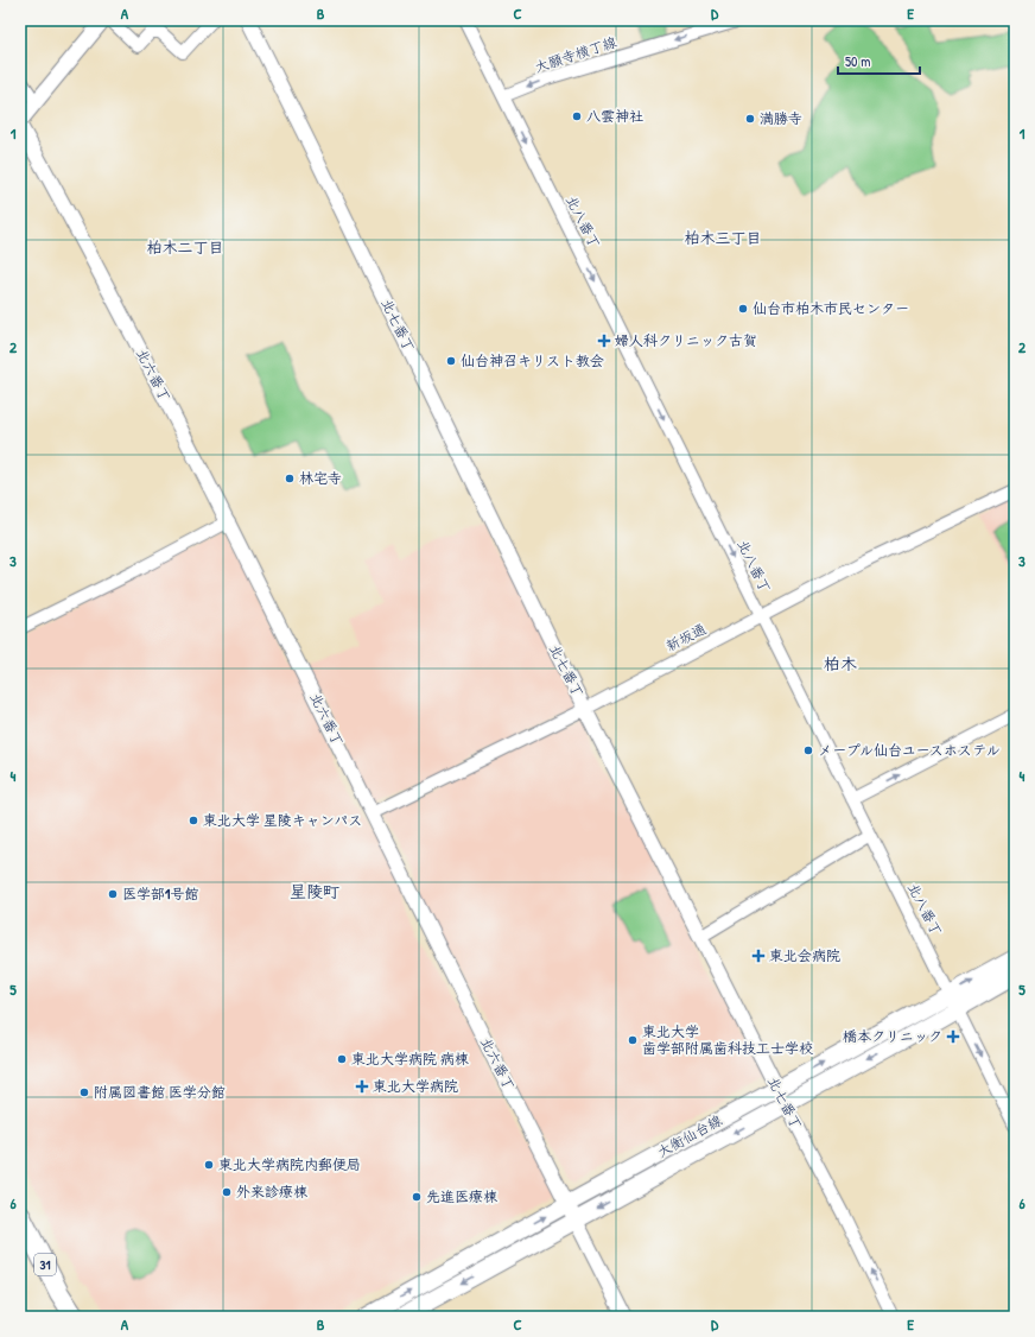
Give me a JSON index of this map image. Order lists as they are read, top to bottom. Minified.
{"streets":{"main road":["大衡仙台線","31"],"street":["大願寺横丁線","北八番丁","北七番丁","北六番丁","新坂通"]},"crossings":[["大願寺横丁線","北八番丁"],["北八番丁","新坂通"],["北八番丁","大衡仙台線"],["北七番丁","新坂通"],["北七番丁","大衡仙台線"],["北六番丁","新坂通"],["北六番丁","大衡仙台線"]],"one_way":["大願寺横丁線","北八番丁"],"districts":["柏木三丁目","柏木二丁目","柏木","星陵町"],"places":{"other":["八雲神社","満勝寺","仙台市柏木市民センター","仙台神召キリスト教会","林宅寺","メープル仙台ユースホステル","東北大学 星陵キャンパス","医学部1号館","東北大学 歯学部附属歯科技工士学校","東北大学病院 病棟","附属図書館 医学分館","東北大学病院内郵便局","外来診療棟","先進医療棟"],"health":["婦人科クリニック古賀","東北会病院","橋本クリニック","東北大学病院"]},"scale_bar":"50 m","grid":{"columns":["A","B","C","D","E"],"rows":["1","2","3","4","5","6"]}}
